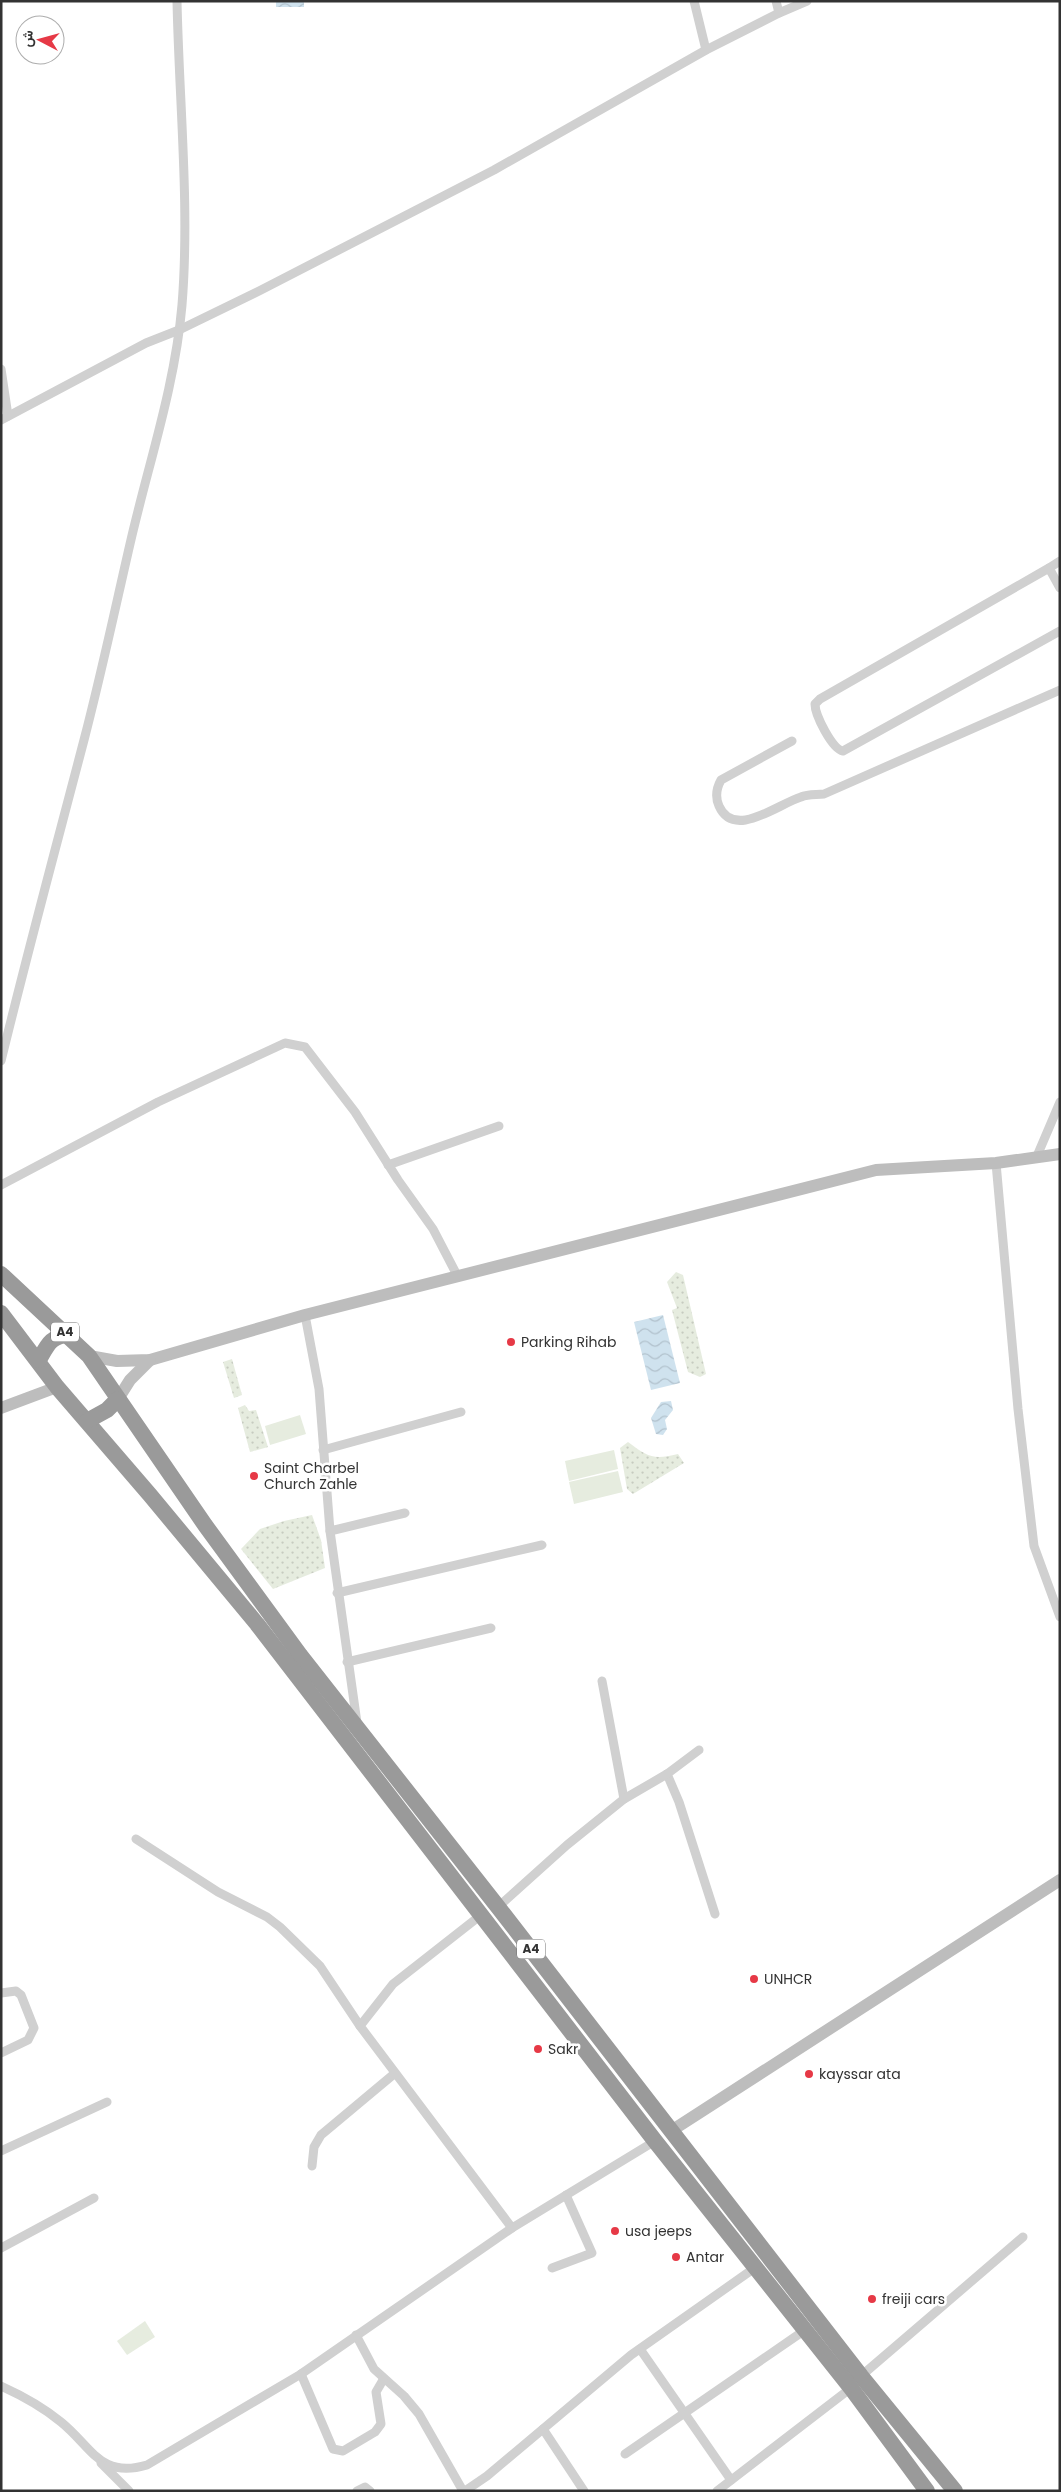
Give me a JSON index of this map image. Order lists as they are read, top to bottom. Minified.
{"streets":{"highway":["A4"]},"places":["Parking Rihab","Saint Charbel Church Zahle","UNHCR","Sakr","kayssar ata","usa jeeps","Antar","freiji cars"],"north":"left"}
